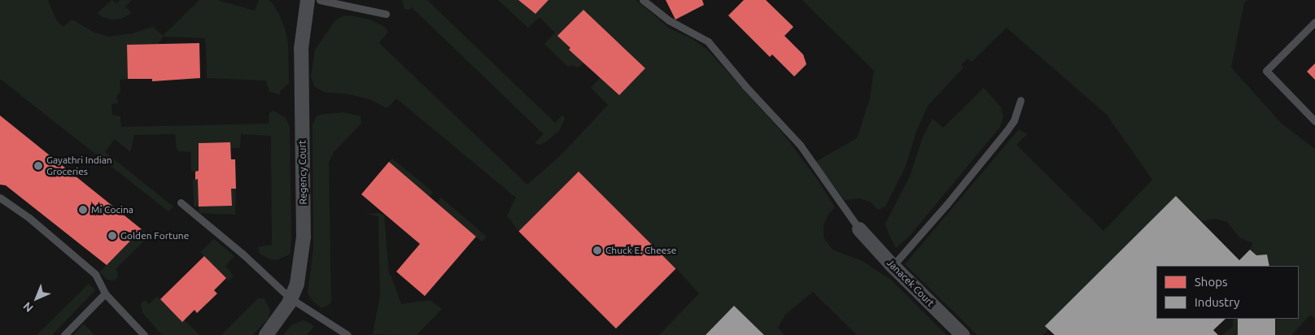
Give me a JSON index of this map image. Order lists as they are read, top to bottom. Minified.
{"streets":{"street":["Regency Court","Janacek Court"]},"places":["Gayathri Indian Groceries","Mi Cocina","Golden Fortune","Chuck E. Cheese"],"legend":["Shops","Industry"],"north":"bottom left"}
